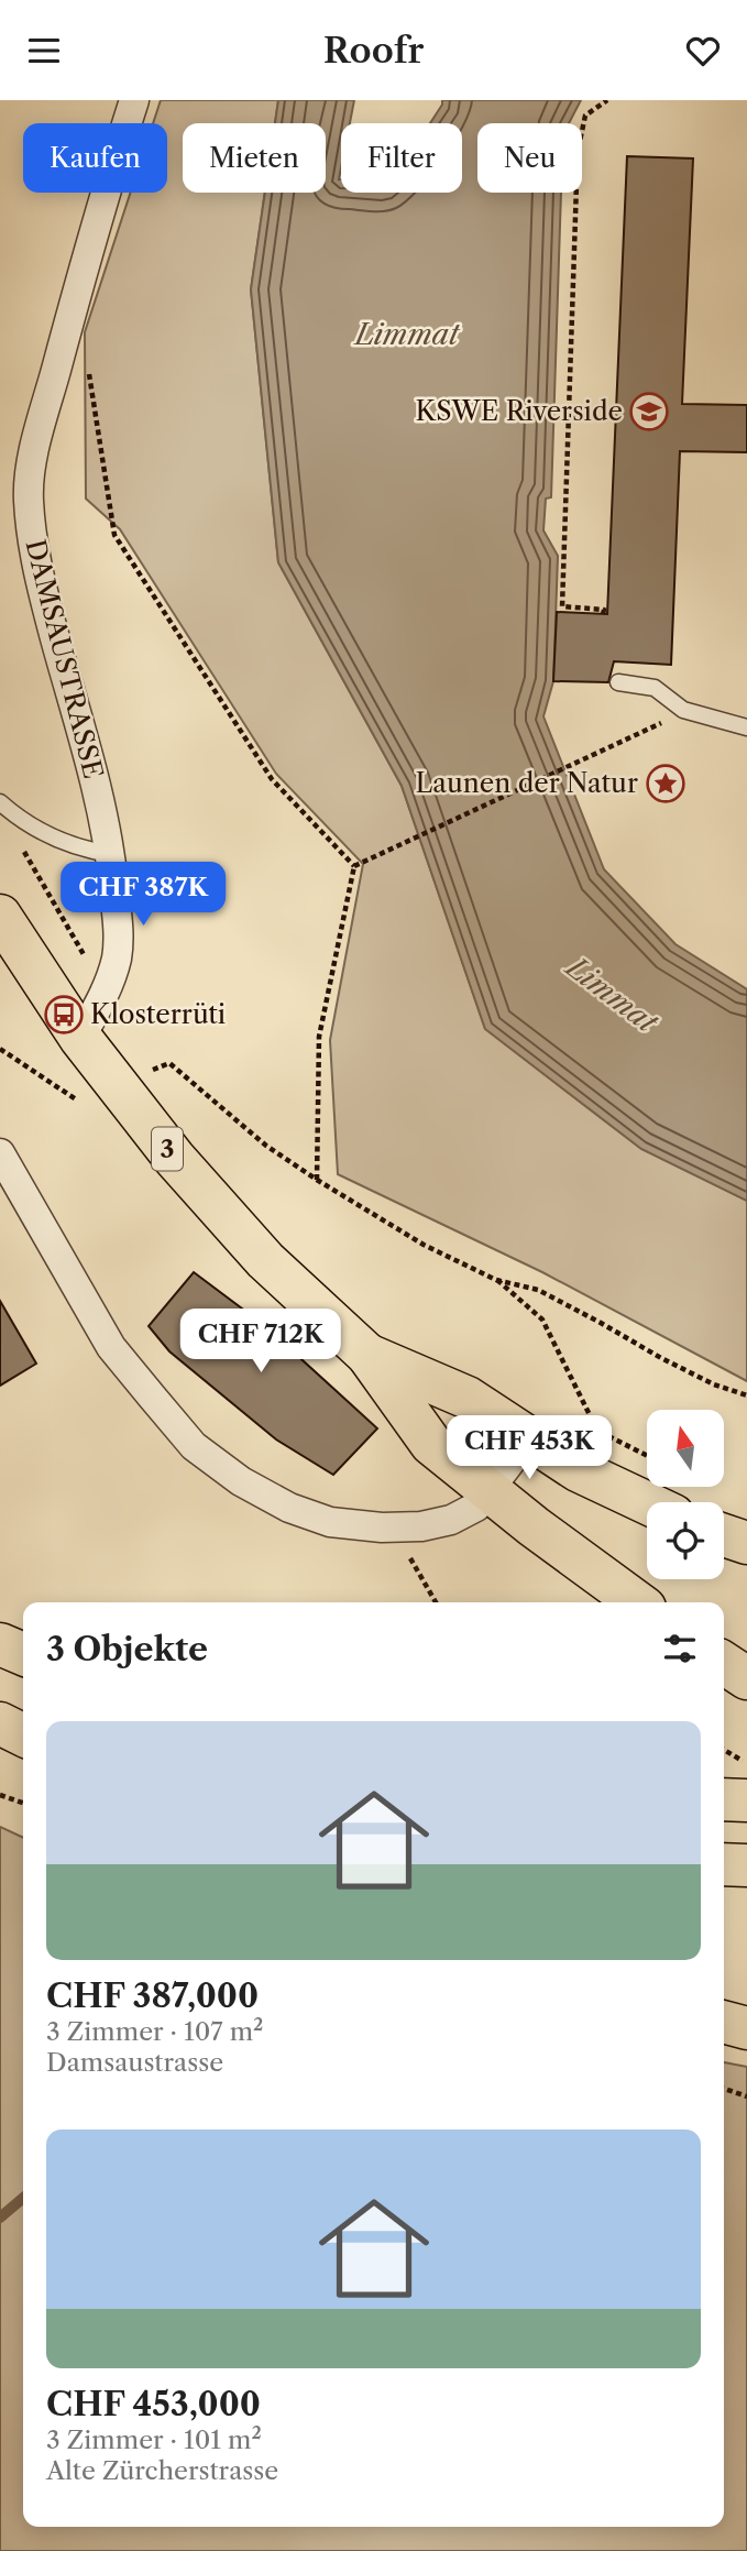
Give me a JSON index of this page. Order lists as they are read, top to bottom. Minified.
{"streets":{"main road":["3"],"street":["DAMSAUSTRASSE"]},"crossings":[["DAMSAUSTRASSE","3"]],"water":["Limmat"],"places":{"school or university":["KSWE Riverside"],"place":["Launen der Natur"],"bus stop":["Klosterrüti"]},"north":"top","page":{"header":"Roofr","chip":["Kaufen","Mieten","Filter","Neu"],"price":["CHF 387K","CHF 712K","CHF 453K"],"heading":"3 Objekte","list":[{"name":"CHF 387,000","note":"3 Zimmer · 107 m² · Damsaustrasse"},{"name":"CHF 453,000","note":"3 Zimmer · 101 m² · Alte Zürcherstrasse"}]}}
